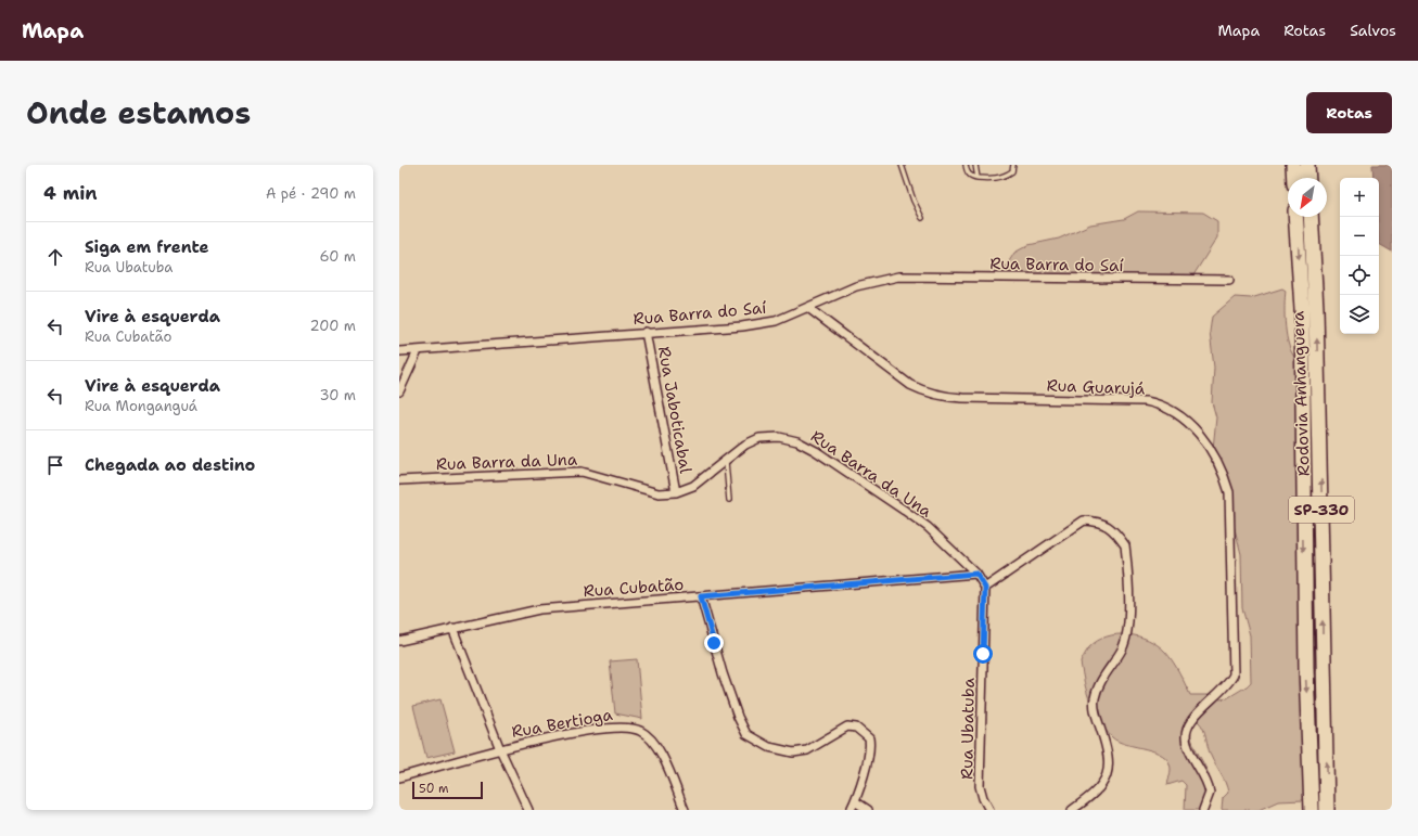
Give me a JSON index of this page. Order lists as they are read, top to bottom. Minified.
{"streets":{"highway":["Rodovia Anhanguera","SP-330"],"street":["Rua Barra do Saí","Rua Guarujá","Rua Jaboticabal","Rua Barra da Una","Rua Cubatão","Rua Bertioga","Rua Ubatuba"]},"crossings":[["Rua Barra do Saí","Rua Guarujá"],["Rua Barra do Saí","Rua Jaboticabal"],["Rua Jaboticabal","Rua Barra da Una"],["Rua Barra da Una","Rua Cubatão"],["Rua Barra da Una","Rua Ubatuba"]],"scale_bar":"50 m","north":"bottom left","page":{"header":"Mapa","nav":["Mapa","Rotas","Salvos"],"title":"Onde estamos","buttons":"Rotas","heading":["4 min","A pé · 290 m"],"map_buttons":["+","−"],"list":[["Siga em frente","Rua Ubatuba","60 m"],["Vire à esquerda","Rua Cubatão","200 m"],["Vire à esquerda","Rua Monganguá","30 m"],"Chegada ao destino"],"scale":"50 m"}}
